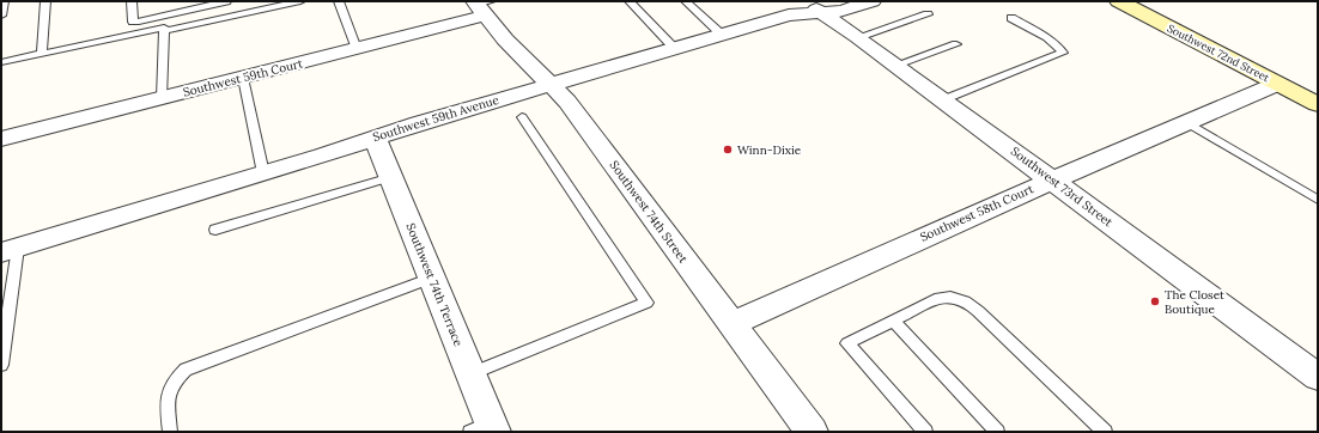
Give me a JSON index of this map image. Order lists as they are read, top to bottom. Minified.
{"streets":{"main road":["Southwest 72nd Street"],"street":["Southwest 59th Court","Southwest 59th Avenue","Southwest 73rd Street","Southwest 74th Street","Southwest 58th Court","Southwest 74th Terrace"]},"crossings":[["Southwest 72nd Street","Southwest 58th Court"],["Southwest 59th Court","Southwest 74th Street"],["Southwest 59th Avenue","Southwest 73rd Street"],["Southwest 59th Avenue","Southwest 74th Street"],["Southwest 59th Avenue","Southwest 74th Terrace"],["Southwest 73rd Street","Southwest 58th Court"],["Southwest 74th Street","Southwest 58th Court"]],"places":["Winn-Dixie","The Closet Boutique"]}
